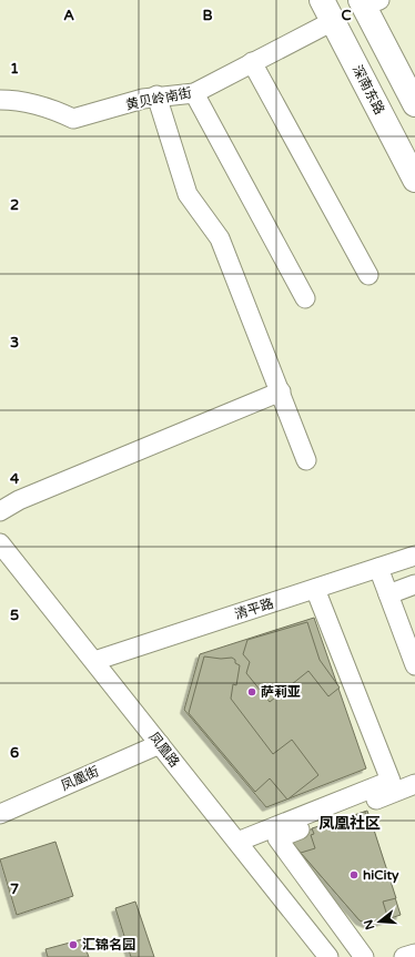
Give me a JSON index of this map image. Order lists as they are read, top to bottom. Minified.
{"streets":{"main road":["深南东路"],"street":["黄贝岭南街","清平路","凤凰路","凤凰街"]},"crossings":[["深南东路","黄贝岭南街"],["清平路","凤凰路"],["凤凰路","凤凰街"]],"districts":["凤凰社区"],"places":["萨莉亚","hiCity","汇锦名园"],"north":"left","grid":{"columns":["A","B","C"],"rows":["1","2","3","4","5","6","7"]}}
